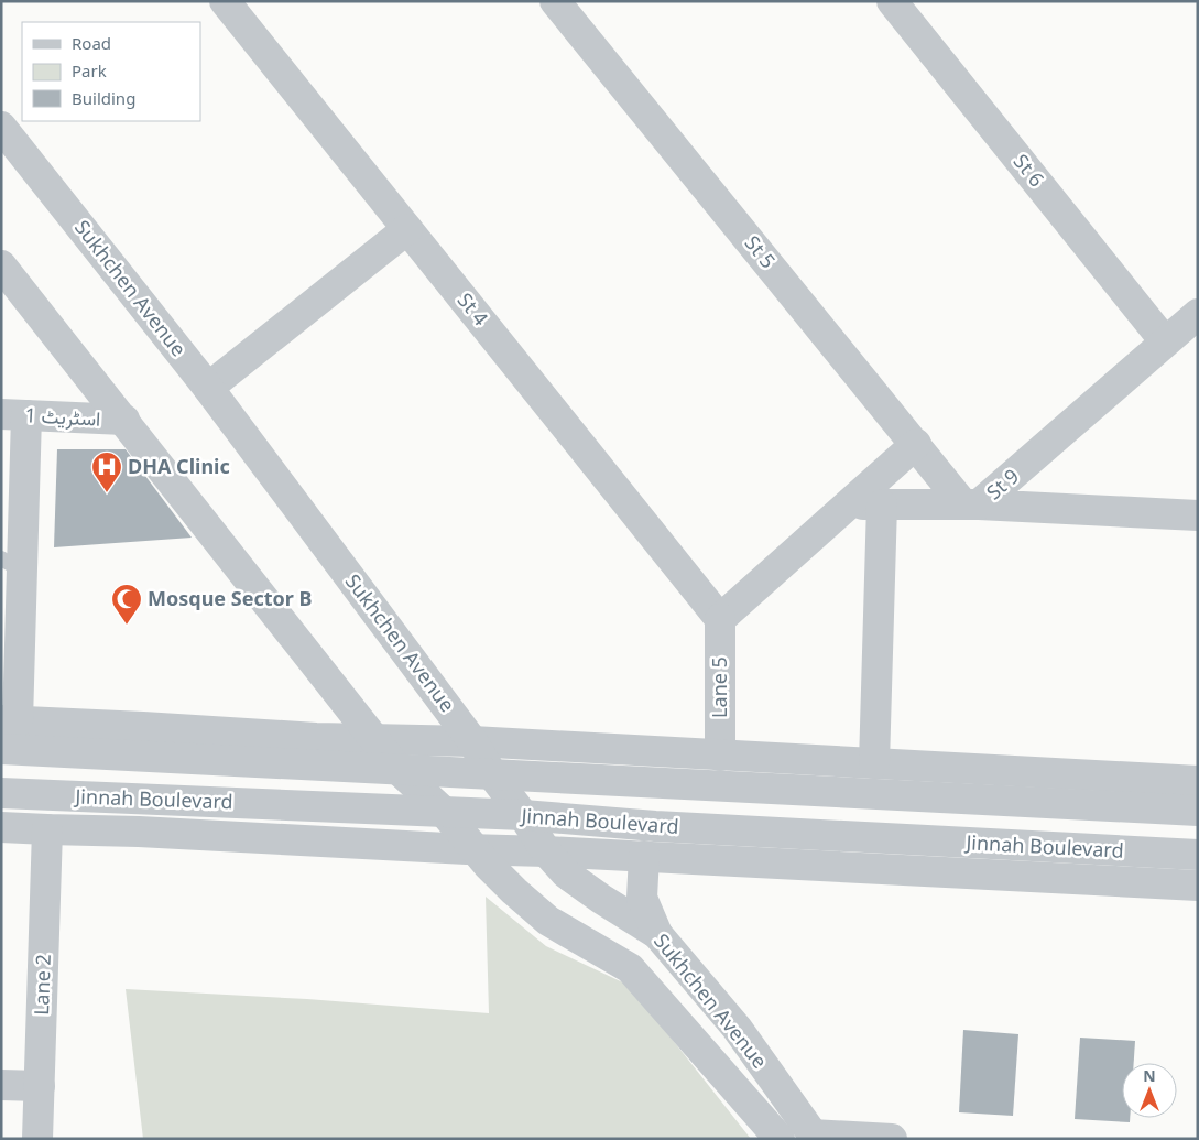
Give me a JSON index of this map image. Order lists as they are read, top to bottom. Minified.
{"streets":{"street":["St 6","St 5","Sukhchen Avenue","St 4","اسٹریٹ 1","St 9","Lane 5","Jinnah Boulevard","Lane 2"]},"crossings":[["St 6","St 9"],["St 5","St 9"],["Sukhchen Avenue","اسٹریٹ 1"],["Sukhchen Avenue","Jinnah Boulevard"],["St 4","Lane 5"]],"places":{"hospital":["DHA Clinic"],"mosque":["Mosque Sector B"]},"legend":["Road","Park","Building"],"north":"top"}
